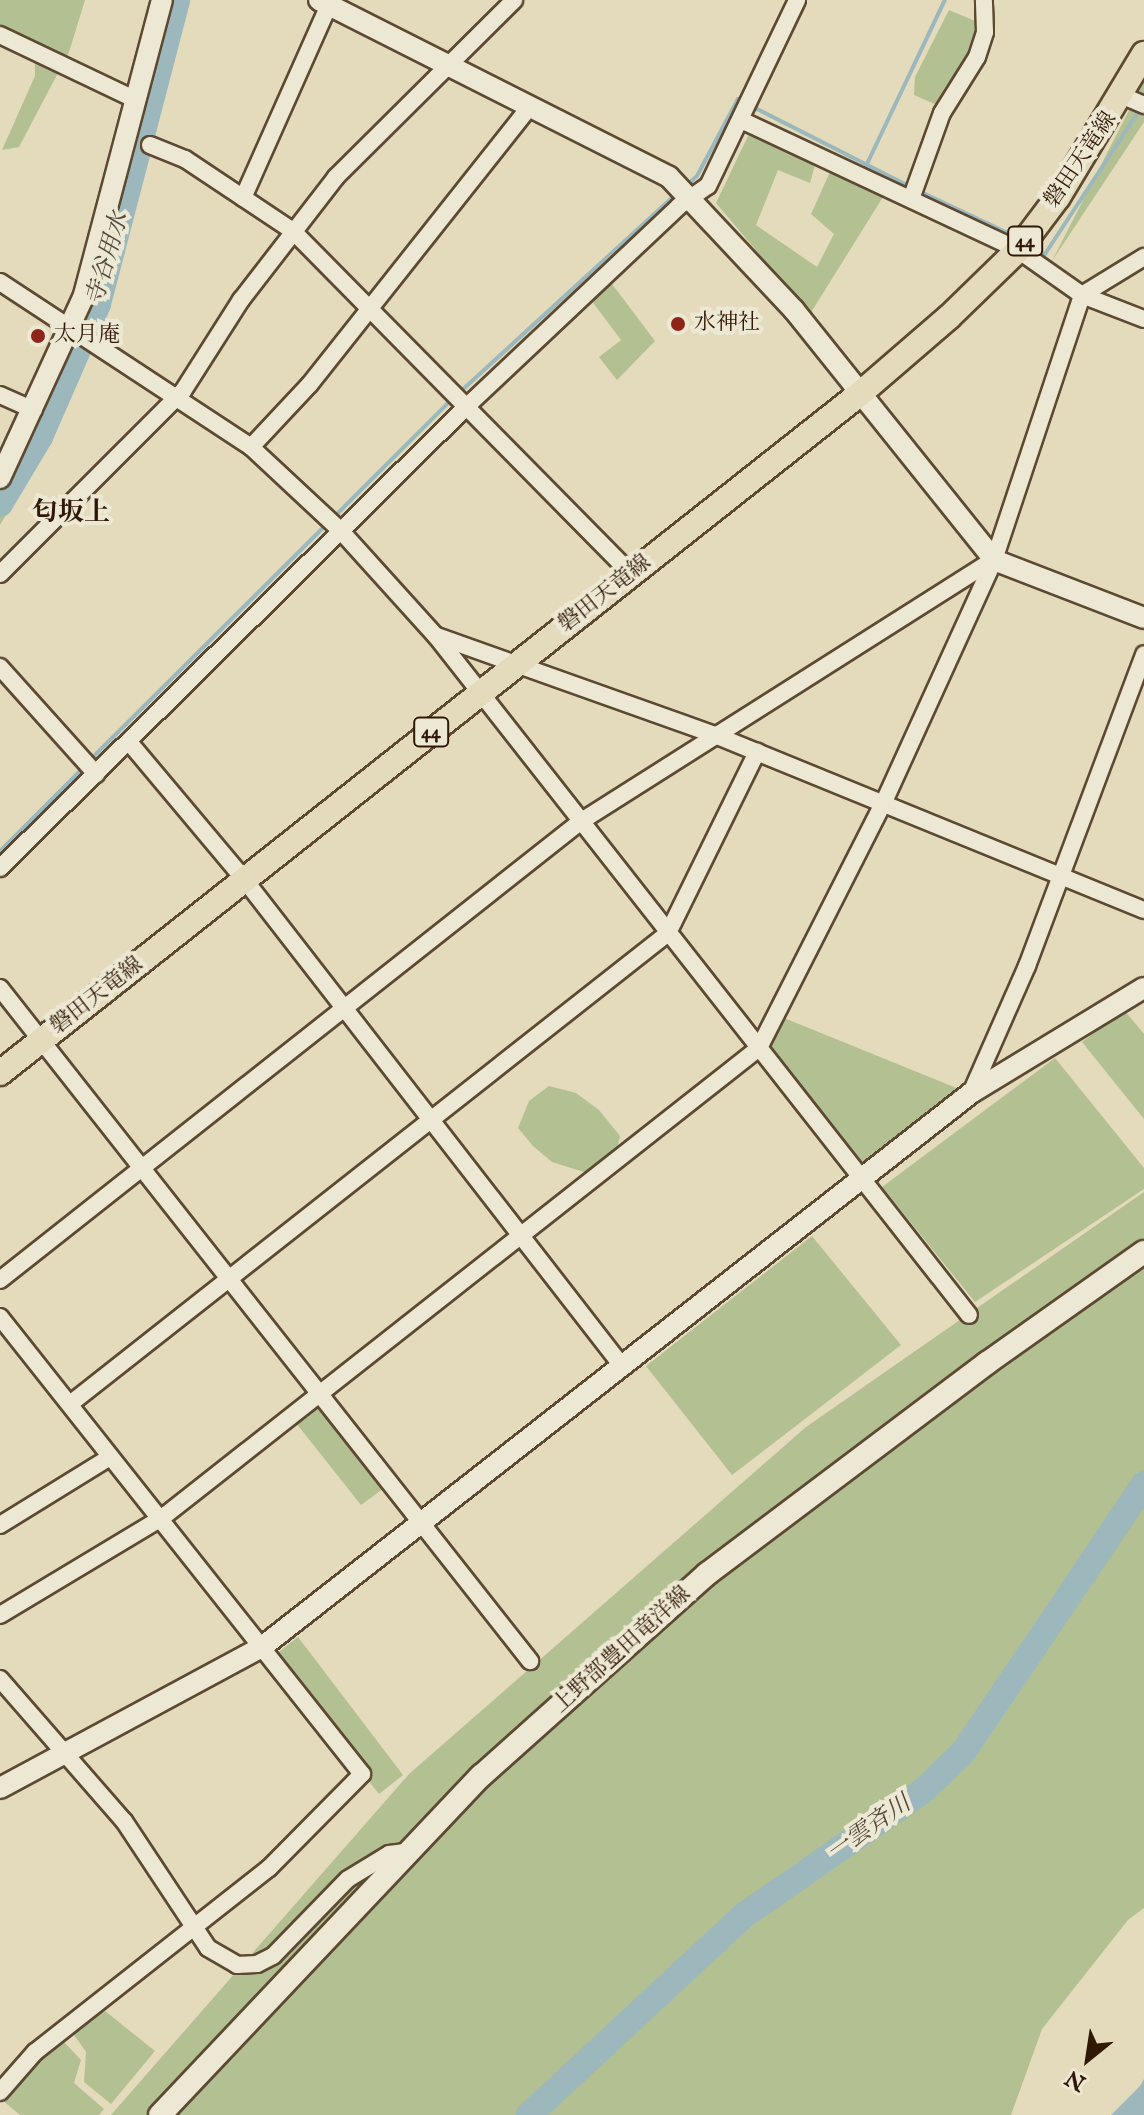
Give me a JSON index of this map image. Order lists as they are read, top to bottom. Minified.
{"streets":{"main road":["磐田天竜線","44","上野部豊田竜洋線"]},"districts":["匂坂上"],"water":["寺谷用水","一雲斉川"],"places":["水神社","太月庵"],"north":"bottom left"}
